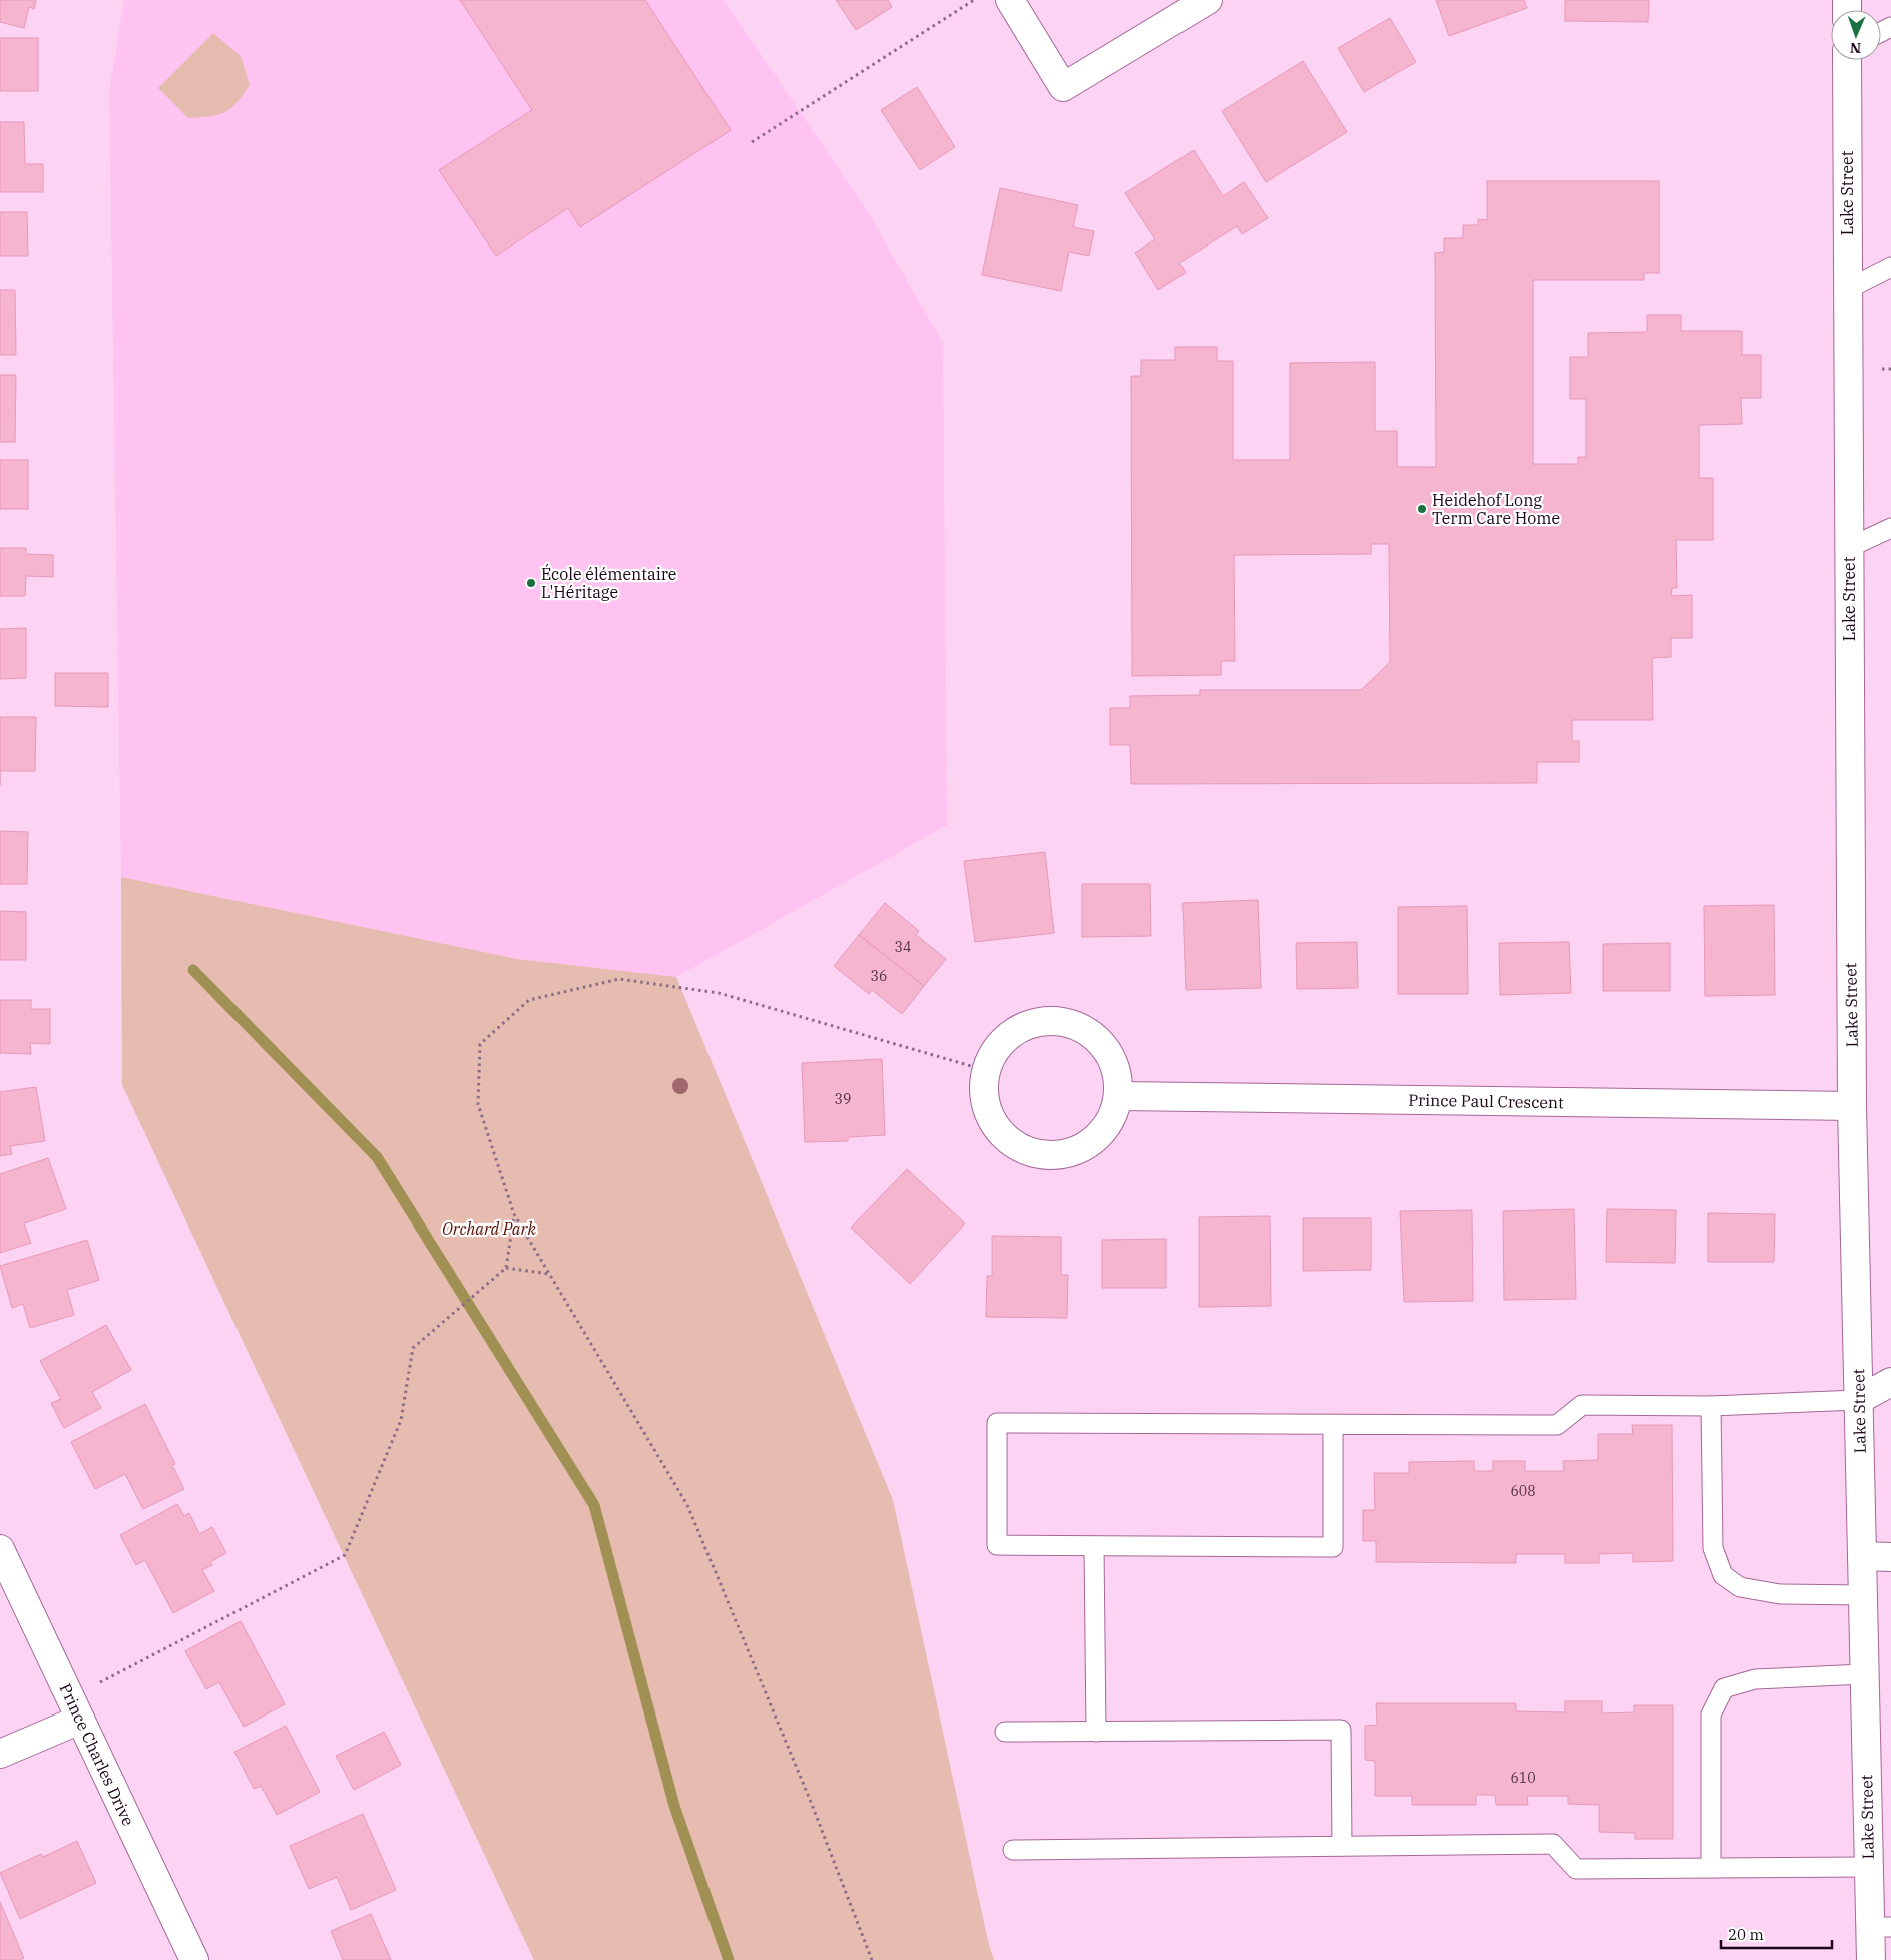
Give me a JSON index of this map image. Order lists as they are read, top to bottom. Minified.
{"streets":{"street":["Lake Street","Prince Paul Crescent","Prince Charles Drive"]},"crossings":[["Lake Street","Prince Paul Crescent"]],"parks":["Orchard Park"],"places":["Heidehof Long Term Care Home","École élémentaire L'Héritage"],"house_numbers":["34","36","39","608","610"],"scale_bar":"20 m","north":"bottom"}
